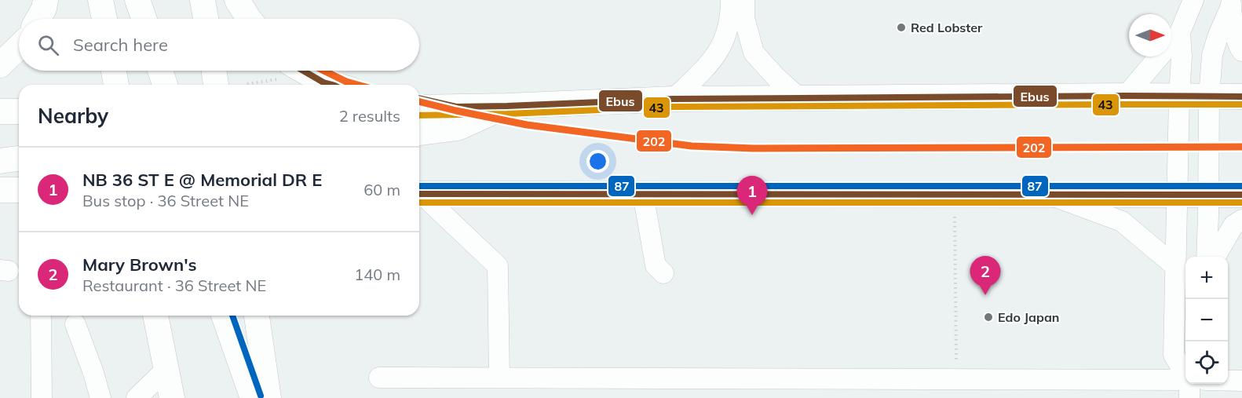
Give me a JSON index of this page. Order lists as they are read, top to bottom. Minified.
{"places":["Red Lobster","Edo Japan"],"lines":["transit line 202","transit line Ebus","transit line 43","transit line 87"],"north":"right","page":{"search":"Search here","heading":["Nearby","2 results"],"list":[{"mark":"1","name":"NB 36 ST E @ Memorial DR E","note":"Bus stop · 36 Street NE","value":"60 m"},{"mark":"2","name":"Mary Brown's","note":"Restaurant · 36 Street NE","value":"140 m"}],"pins":["1","2"],"map_buttons":["+","−"]}}
